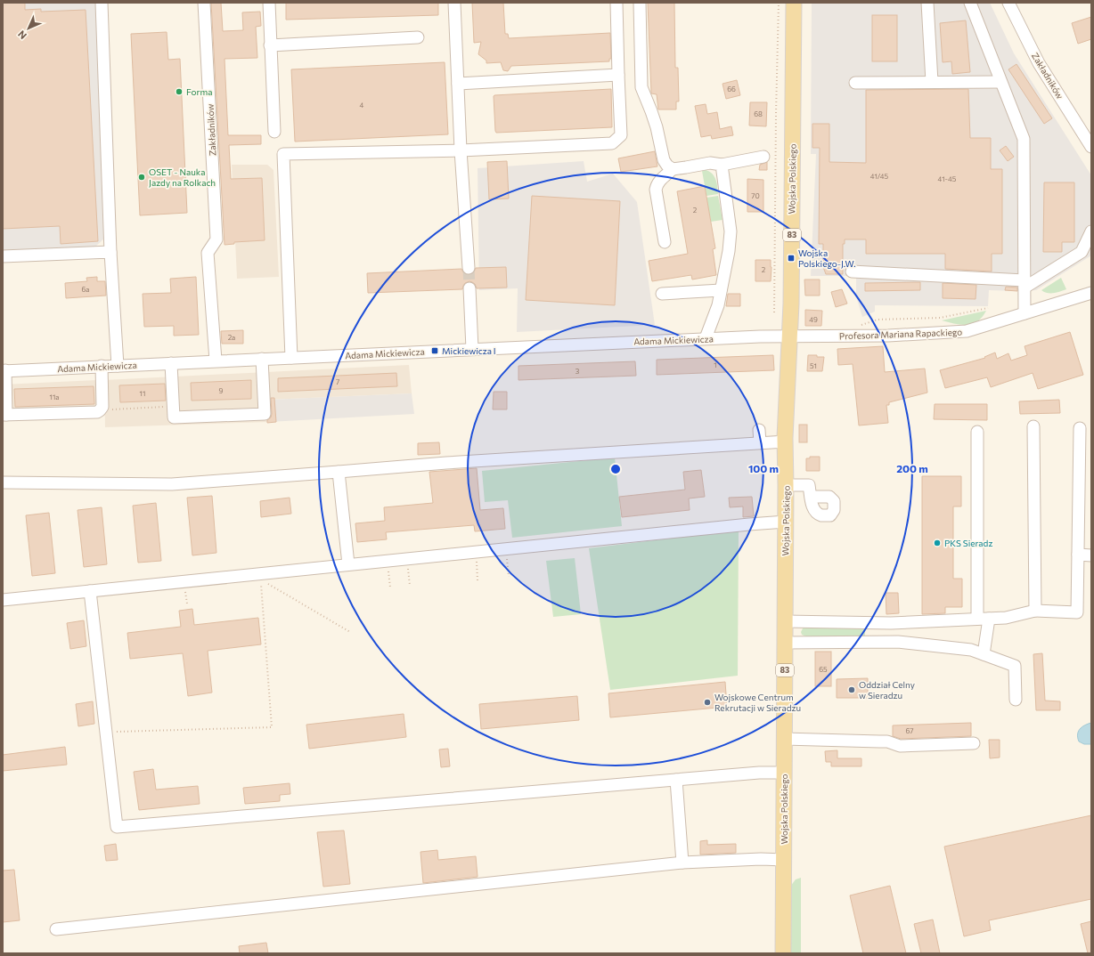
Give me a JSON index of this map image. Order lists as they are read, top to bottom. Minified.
{"streets":{"main road":["Wojska Polskiego","83"],"street":["Zakładników","Profesora Mariana Rapackiego","Adama Mickiewicza"]},"crossings":[["Zakładników","Adama Mickiewicza"],["Wojska Polskiego","Profesora Mariana Rapackiego"],["Wojska Polskiego","Adama Mickiewicza"],["Profesora Mariana Rapackiego","Adama Mickiewicza"]],"places":{"other":["Forma","OSET - Nauka Jazdy na Rolkach","PKS Sieradz","Oddział Celny w Sieradzu","Wojskowe Centrum Rekrutacji w Sieradzu"],"transit":["Wojska Polskiego-J.W.","Mickiewicza I"]},"house_numbers":["66","4","68","41/45","41-45","70","2","2","6a","49","2a","1","51","3","7","9","11","11a","65","67"],"north":"bottom left","rings":["100 m","200 m"]}
